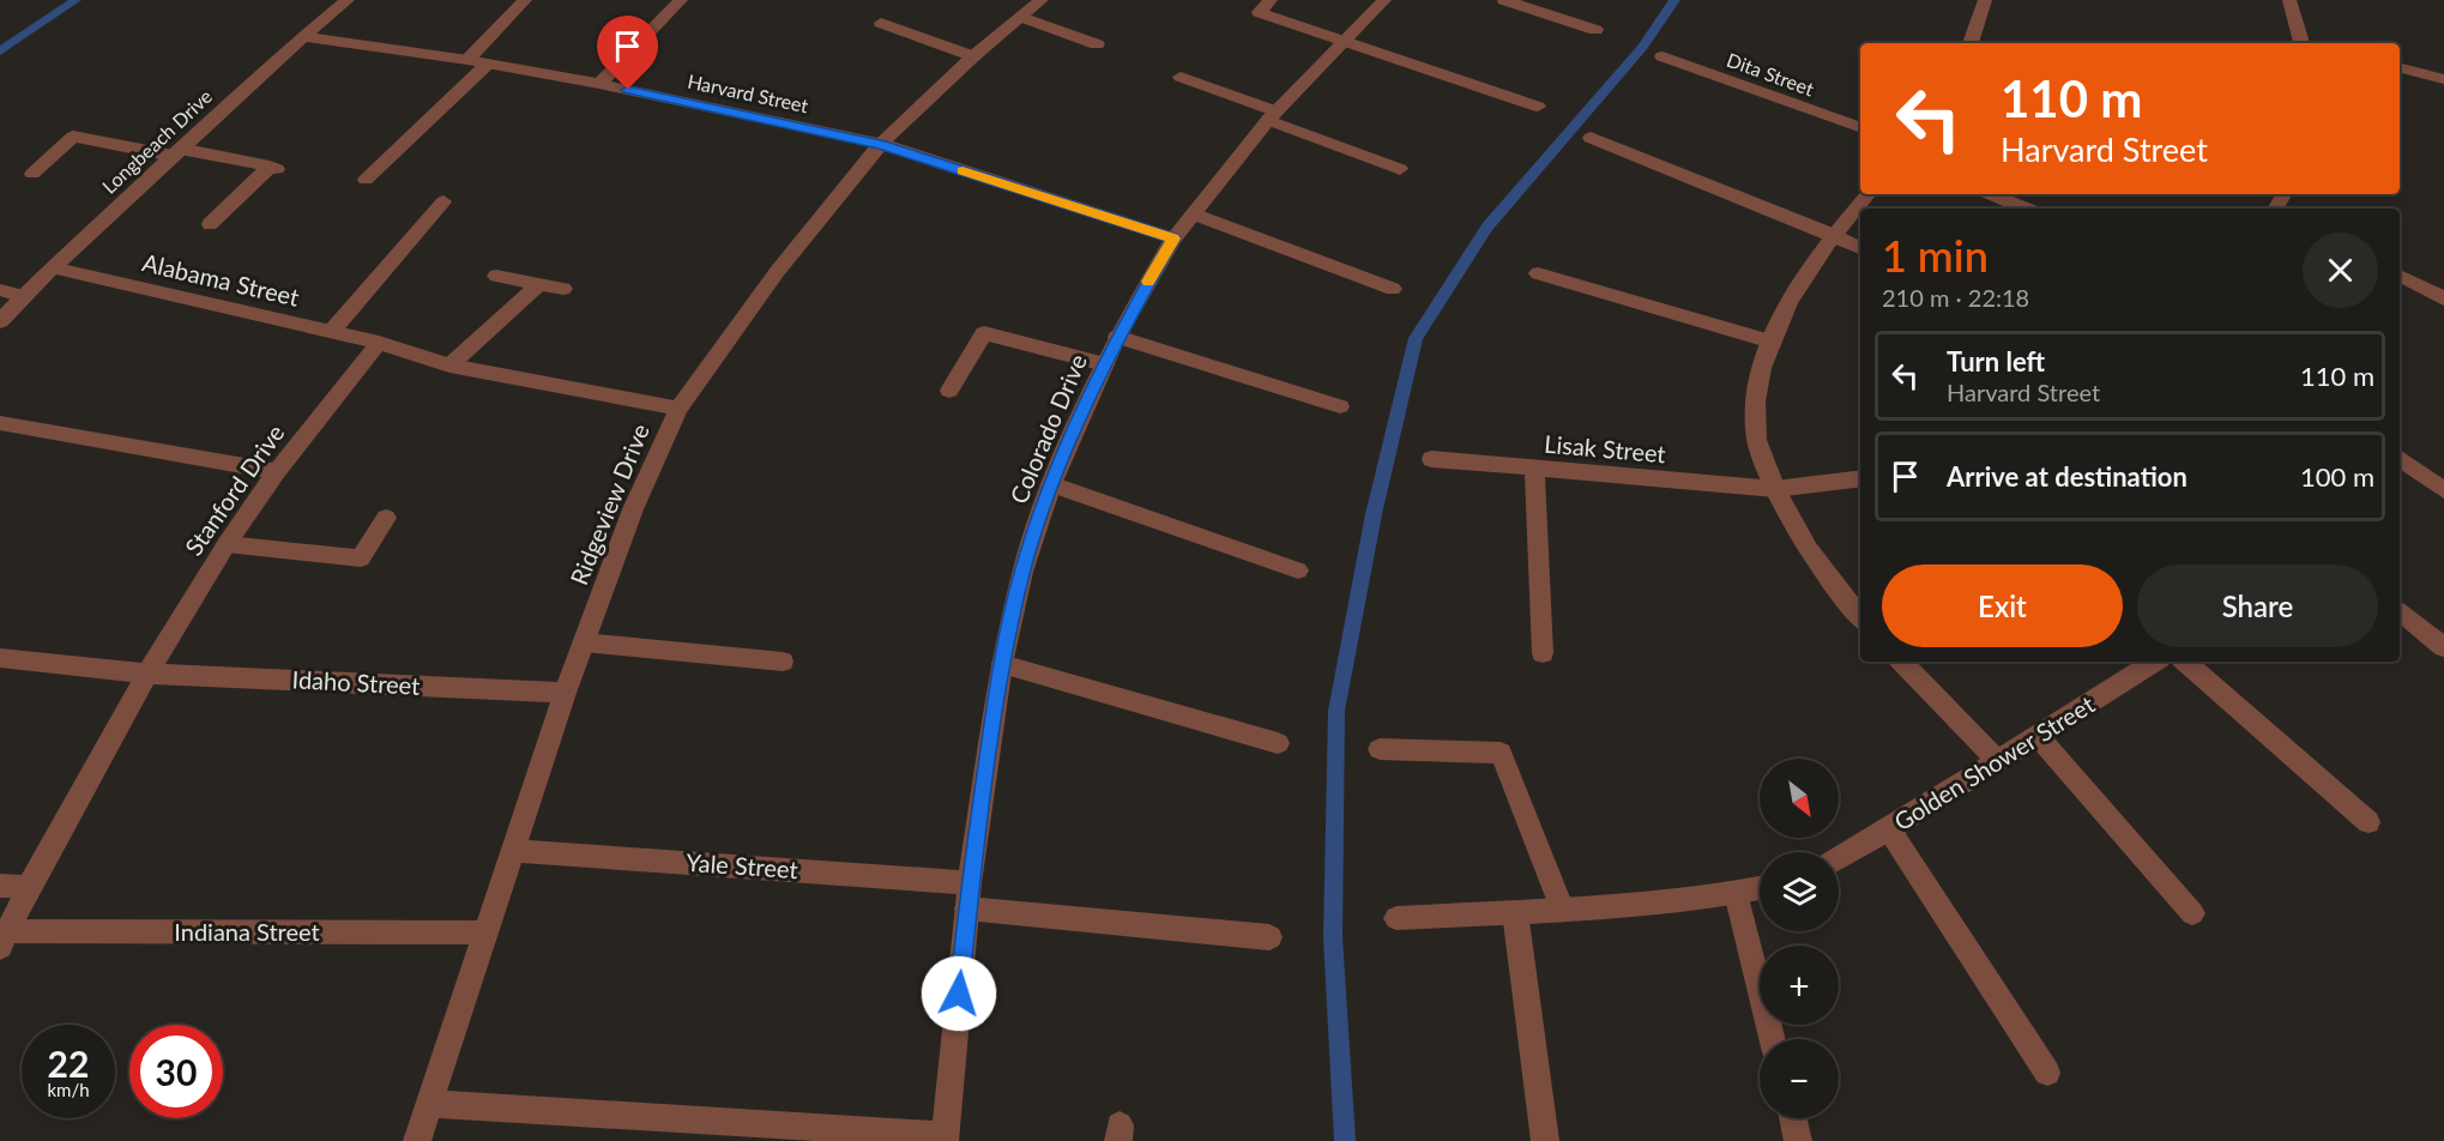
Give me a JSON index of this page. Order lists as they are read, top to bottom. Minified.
{"streets":{"street":["Dita Street","Harvard Street","Longbeach Drive","Alabama Street","Colorado Drive","Lisak Street","Stanford Drive","Ridgeview Drive","Idaho Street","Golden Shower Street","Yale Street","Indiana Street"]},"crossings":[["Harvard Street","Longbeach Drive"],["Harvard Street","Colorado Drive"],["Harvard Street","Ridgeview Drive"],["Longbeach Drive","Alabama Street"],["Alabama Street","Stanford Drive"],["Colorado Drive","Yale Street"],["Stanford Drive","Idaho Street"],["Stanford Drive","Indiana Street"],["Ridgeview Drive","Idaho Street"],["Ridgeview Drive","Yale Street"],["Ridgeview Drive","Indiana Street"]],"north":"bottom right","page":{"turn":["110 m","Harvard Street"],"heading":["1 min","210 m · 22:18"],"list":[{"name":"Turn left","note":"Harvard Street","value":"110 m"},{"name":"Arrive at destination","value":"100 m"}],"buttons":["Exit","Share"],"map_buttons":["+","−"],"speed":"22 km/h","limit":"30"}}
